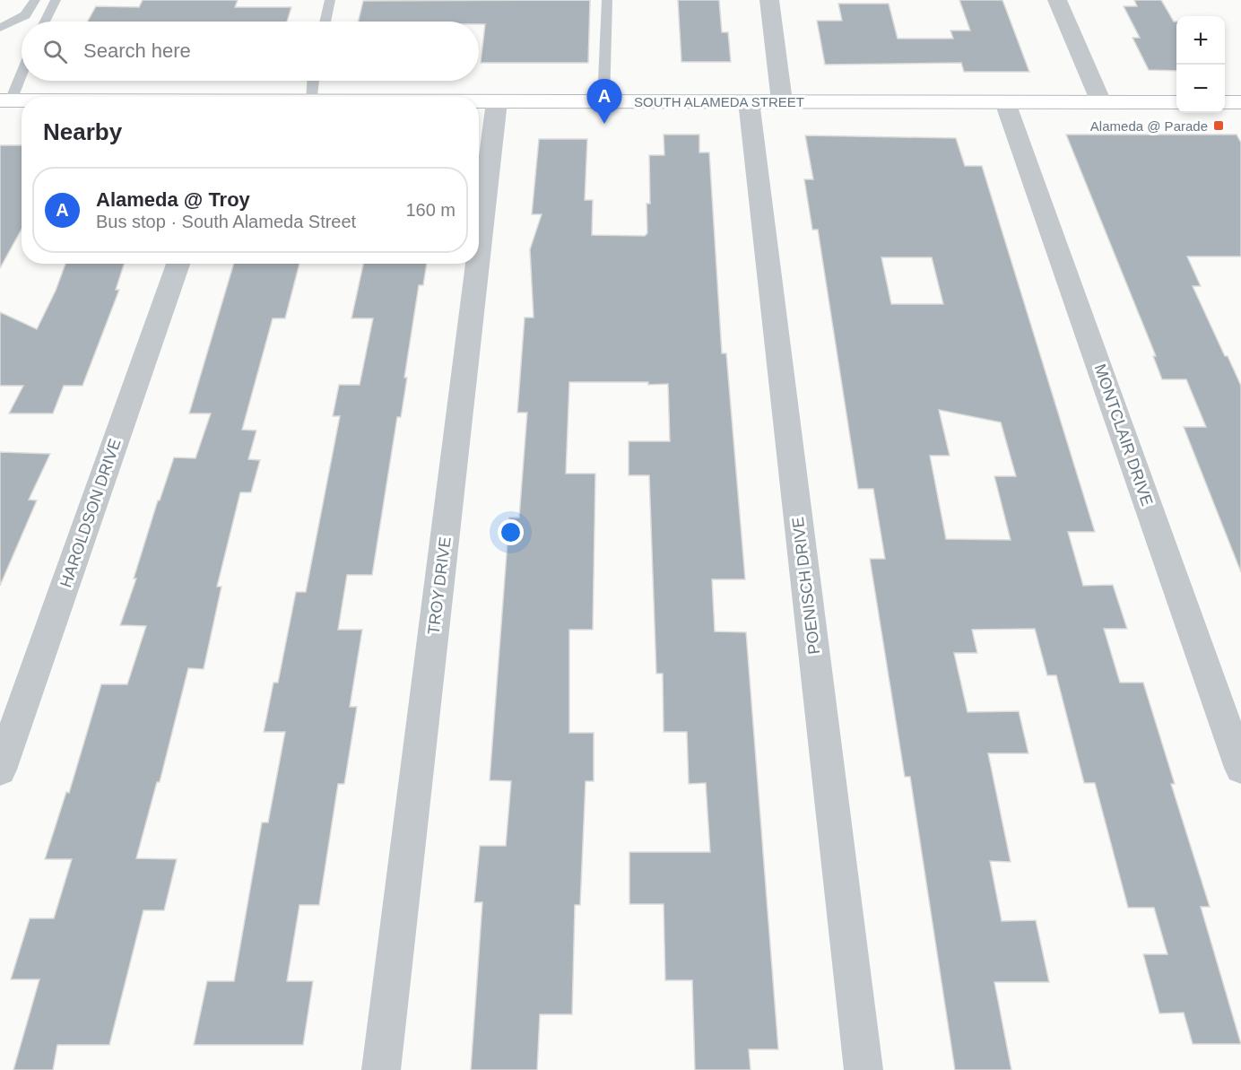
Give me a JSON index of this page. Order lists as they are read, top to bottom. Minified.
{"streets":{"main road":["SOUTH ALAMEDA STREET"],"street":["MONTCLAIR DRIVE","HAROLDSON DRIVE","TROY DRIVE","POENISCH DRIVE"]},"crossings":[["SOUTH ALAMEDA STREET","MONTCLAIR DRIVE"],["SOUTH ALAMEDA STREET","TROY DRIVE"],["SOUTH ALAMEDA STREET","POENISCH DRIVE"]],"places":{"transit":["Alameda @ Parade"]},"page":{"map_buttons":["+","−"],"search":"Search here","pins":"A","heading":"Nearby","list":[{"mark":"A","name":"Alameda @ Troy","note":"Bus stop · South Alameda Street","value":"160 m"}]}}
